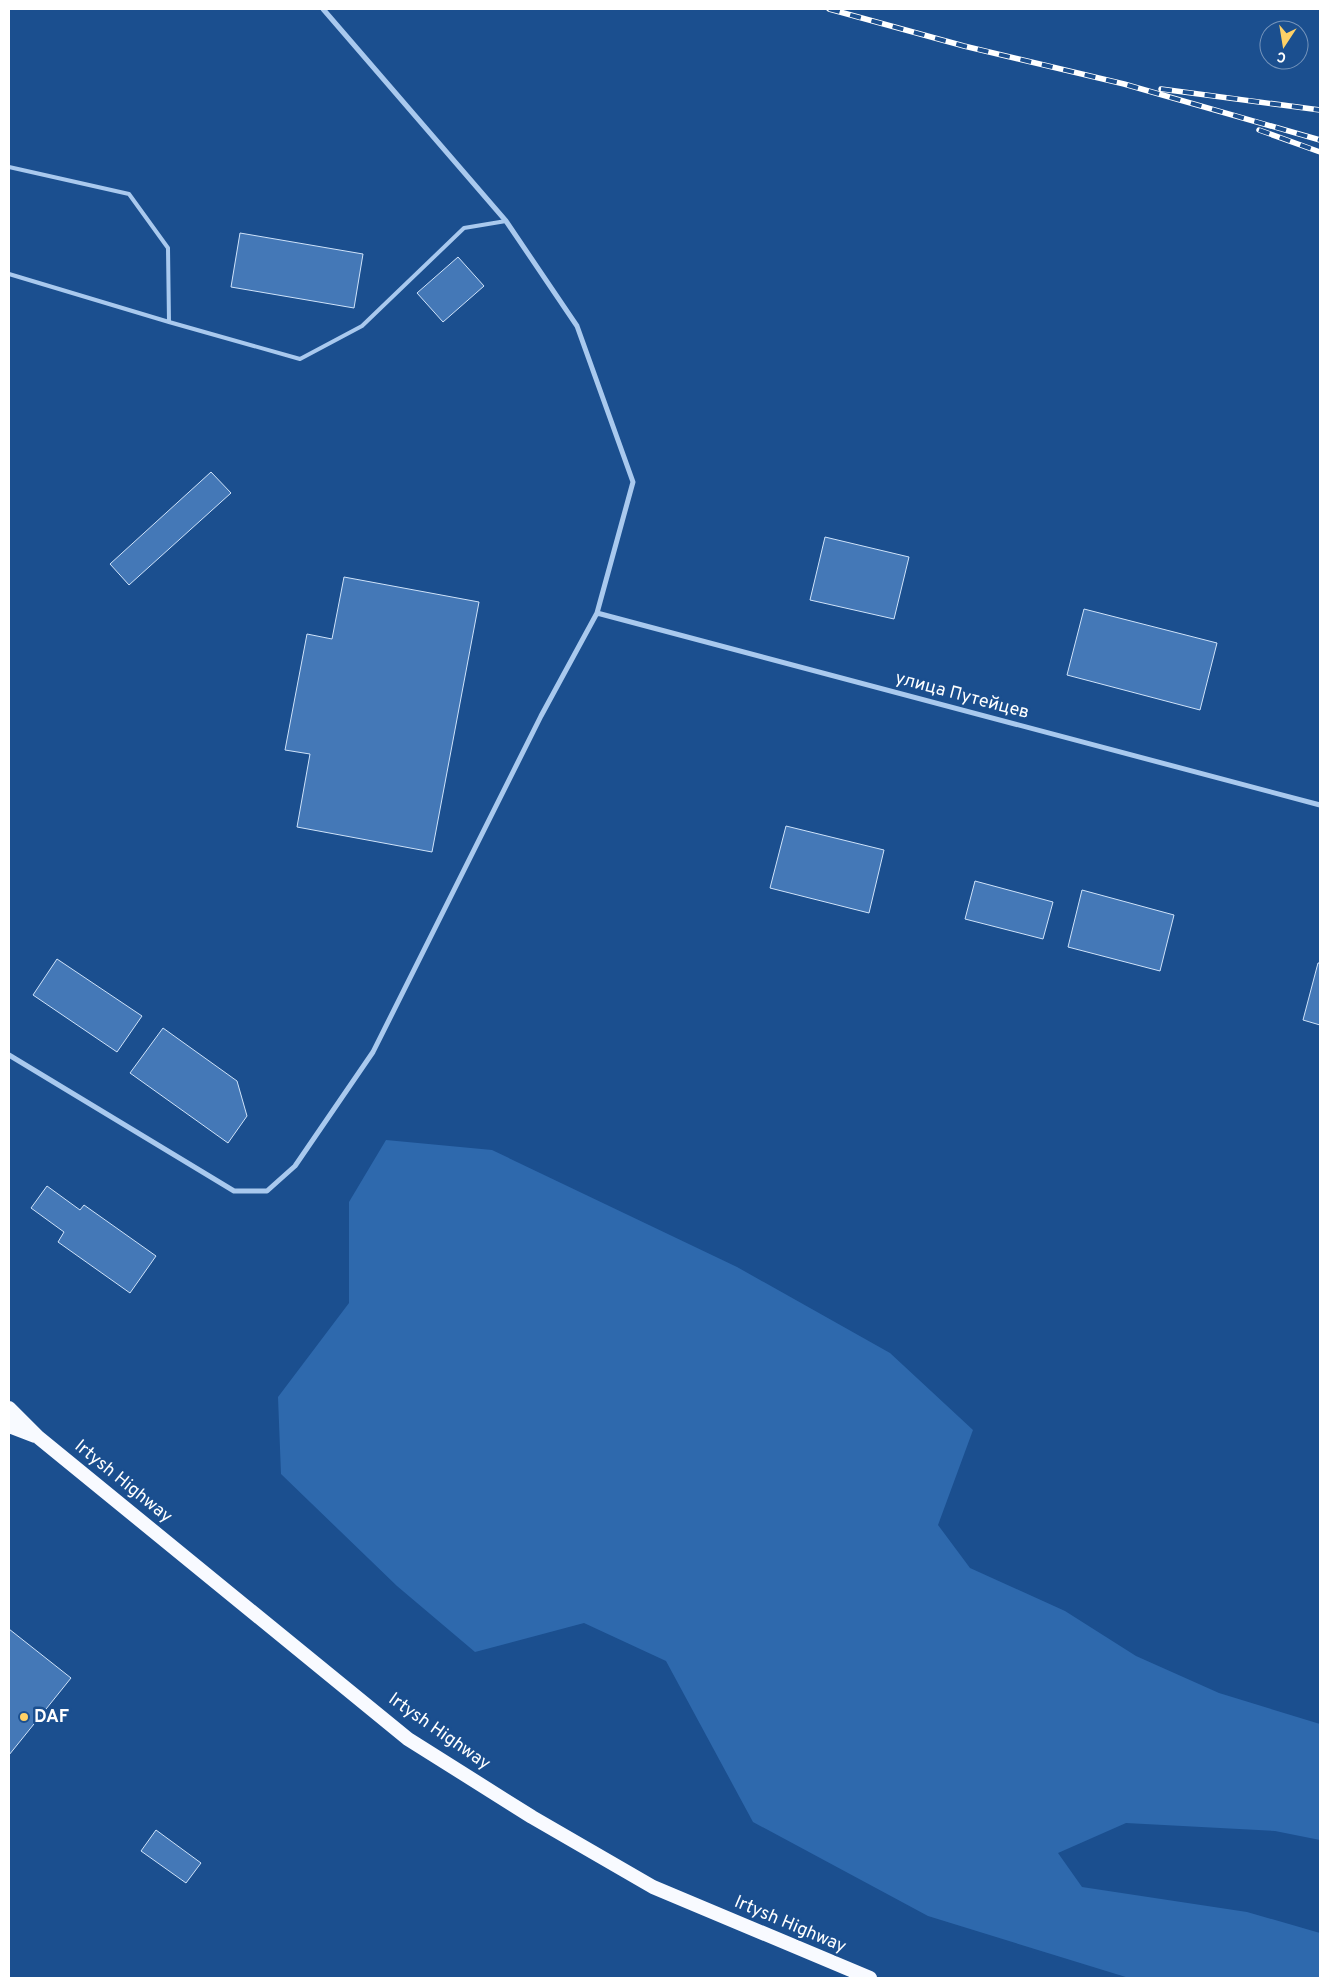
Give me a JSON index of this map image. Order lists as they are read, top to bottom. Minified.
{"streets":{"highway":["Irtysh Highway"],"street":["улица Путейцев"]},"places":["DAF"],"north":"bottom"}
